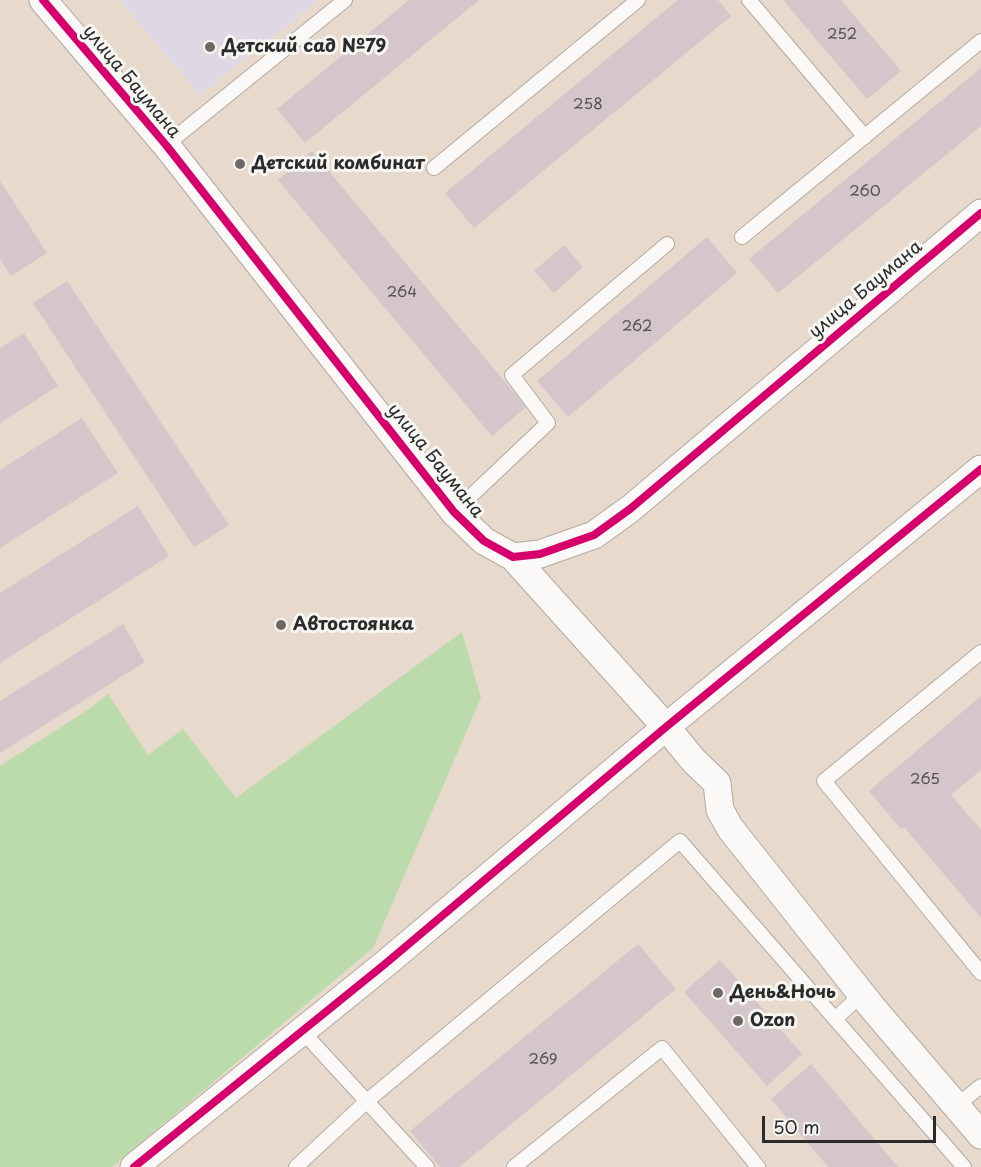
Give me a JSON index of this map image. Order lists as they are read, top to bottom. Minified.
{"streets":{"street":["улица Баумана"]},"places":["Детский сад №79","Детский комбинат","Автостоянка","День&Ночь","Ozon"],"house_numbers":["252","258","260","264","262","265","269"],"scale_bar":"50 m"}
